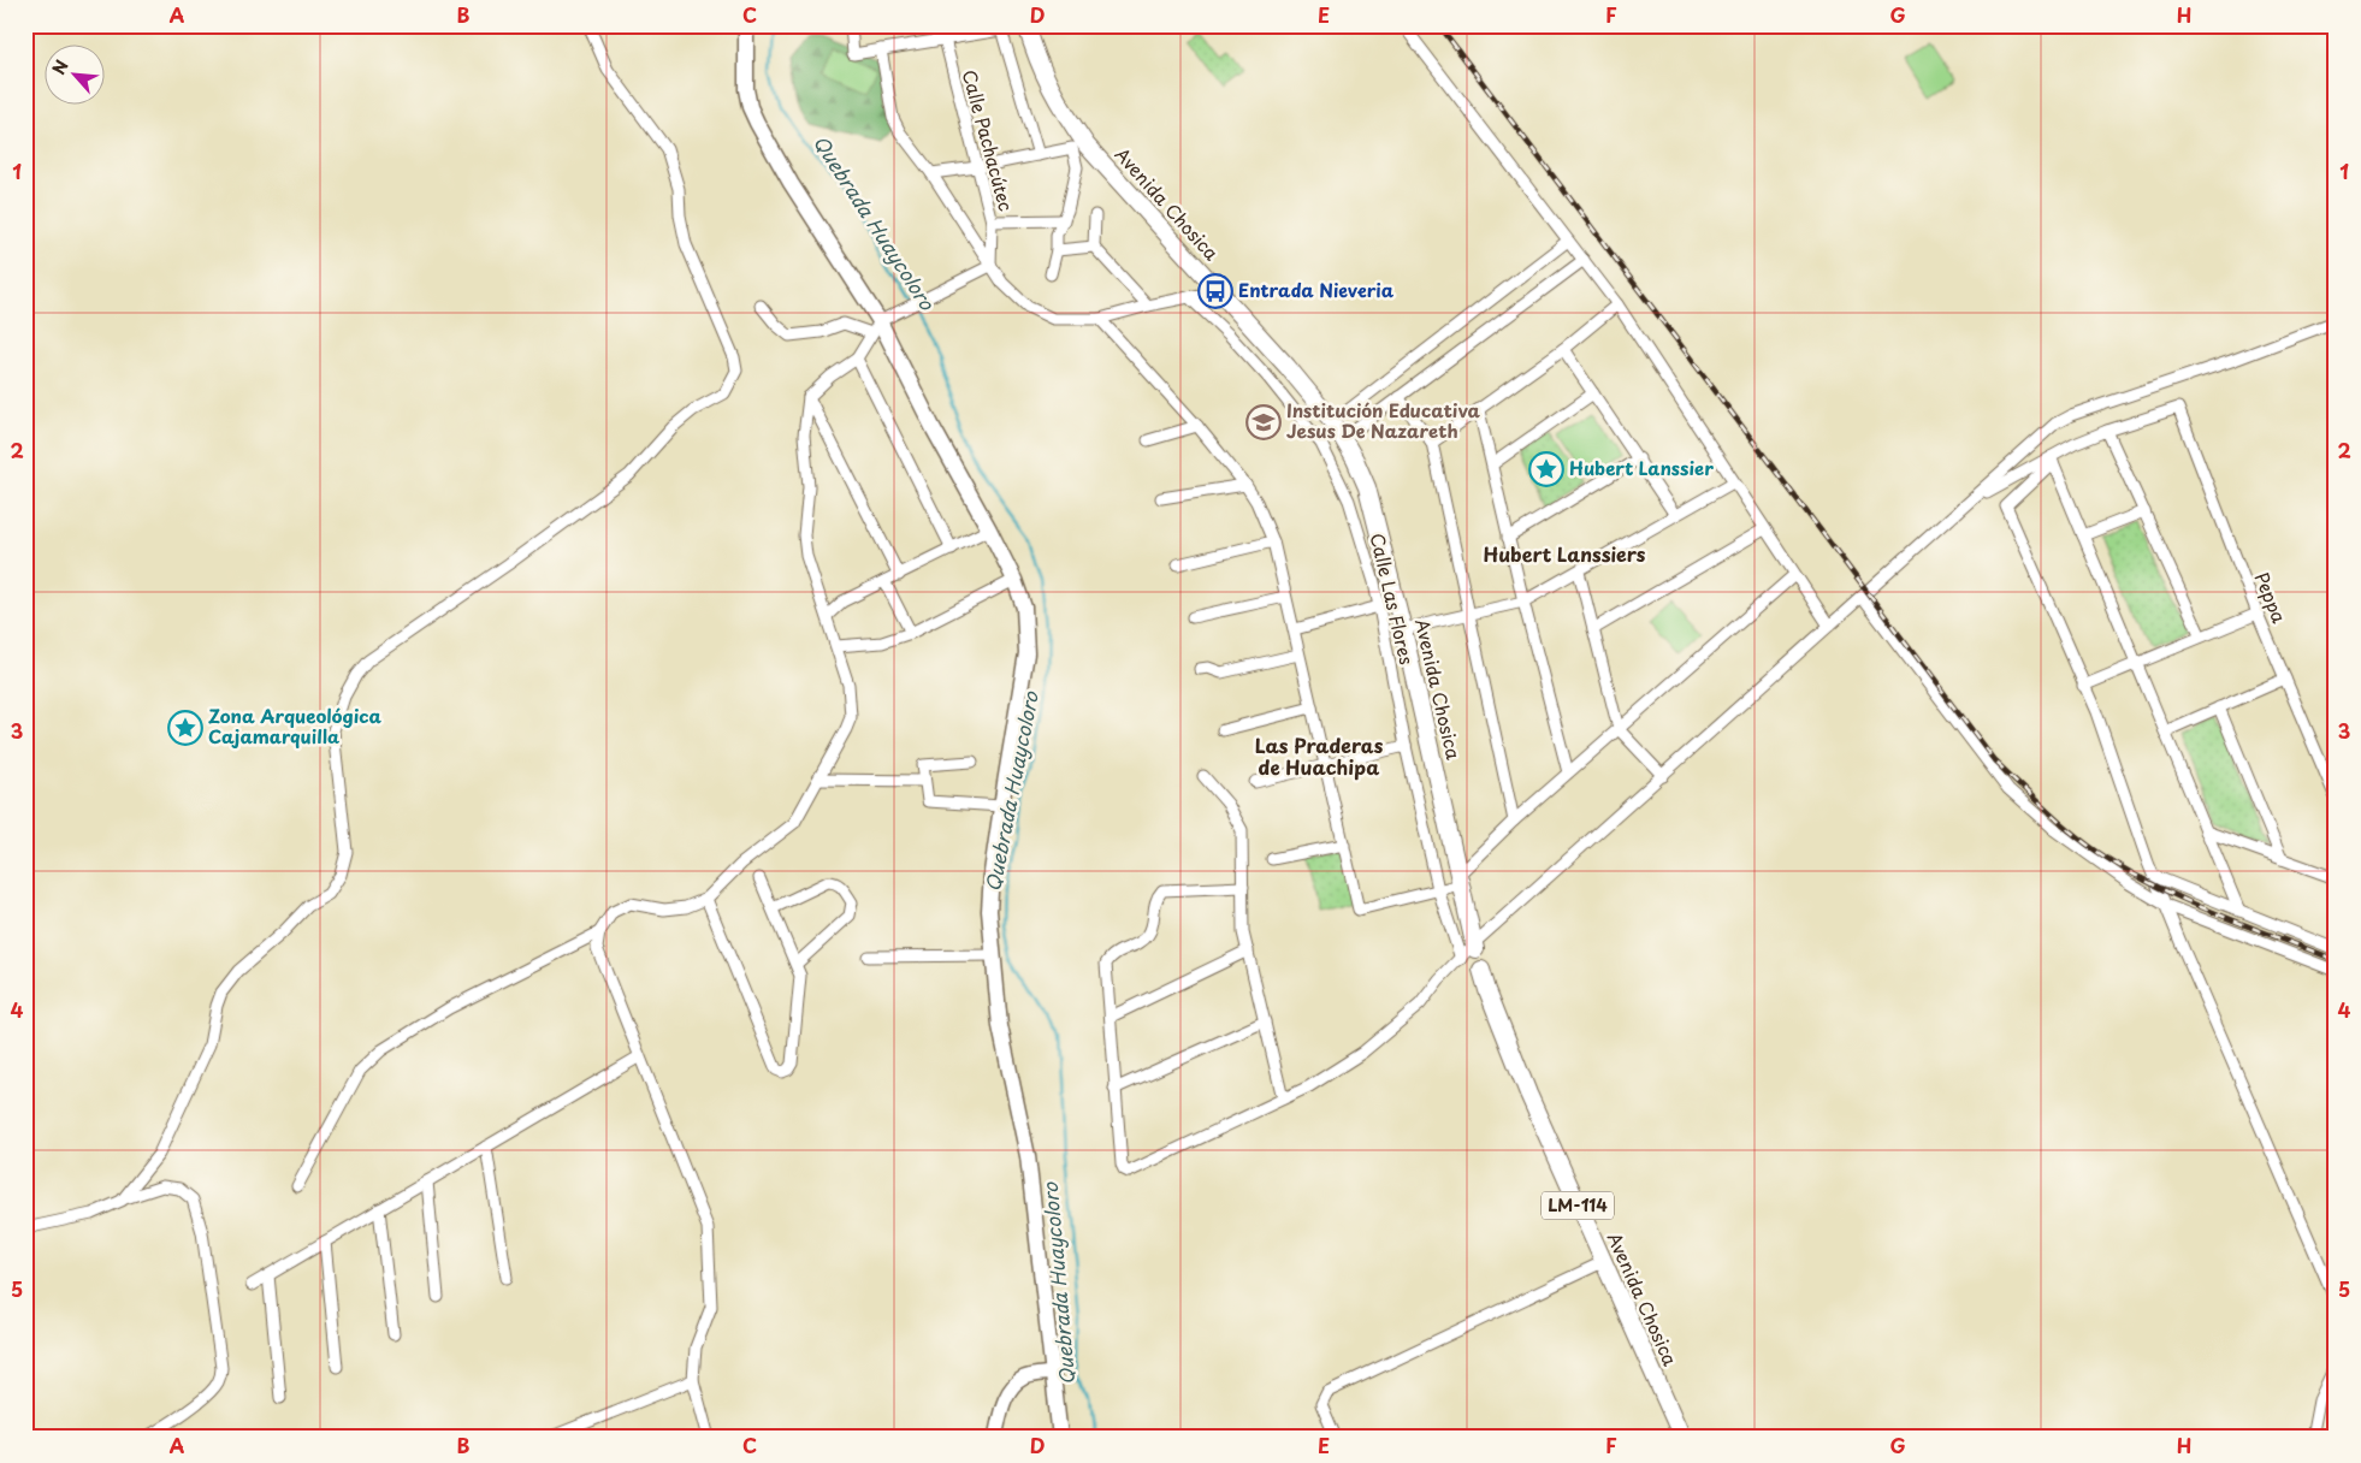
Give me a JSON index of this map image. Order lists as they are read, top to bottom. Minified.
{"streets":{"main road":["Avenida Chosica","LM-114"],"street":["Calle Pachacútec","Peppa","Calle Las Flores"]},"districts":["Hubert Lanssiers","Las Praderas de Huachipa"],"water":["Quebrada Huaycoloro"],"places":{"bus stop":["Entrada Nieveria"],"school or university":["Institución Educativa Jesus De Nazareth"],"place":["Hubert Lanssier","Zona Arqueológica Cajamarquilla"]},"north":"top left","grid":{"columns":["A","B","C","D","E","F","G","H"],"rows":["1","2","3","4","5"]}}
